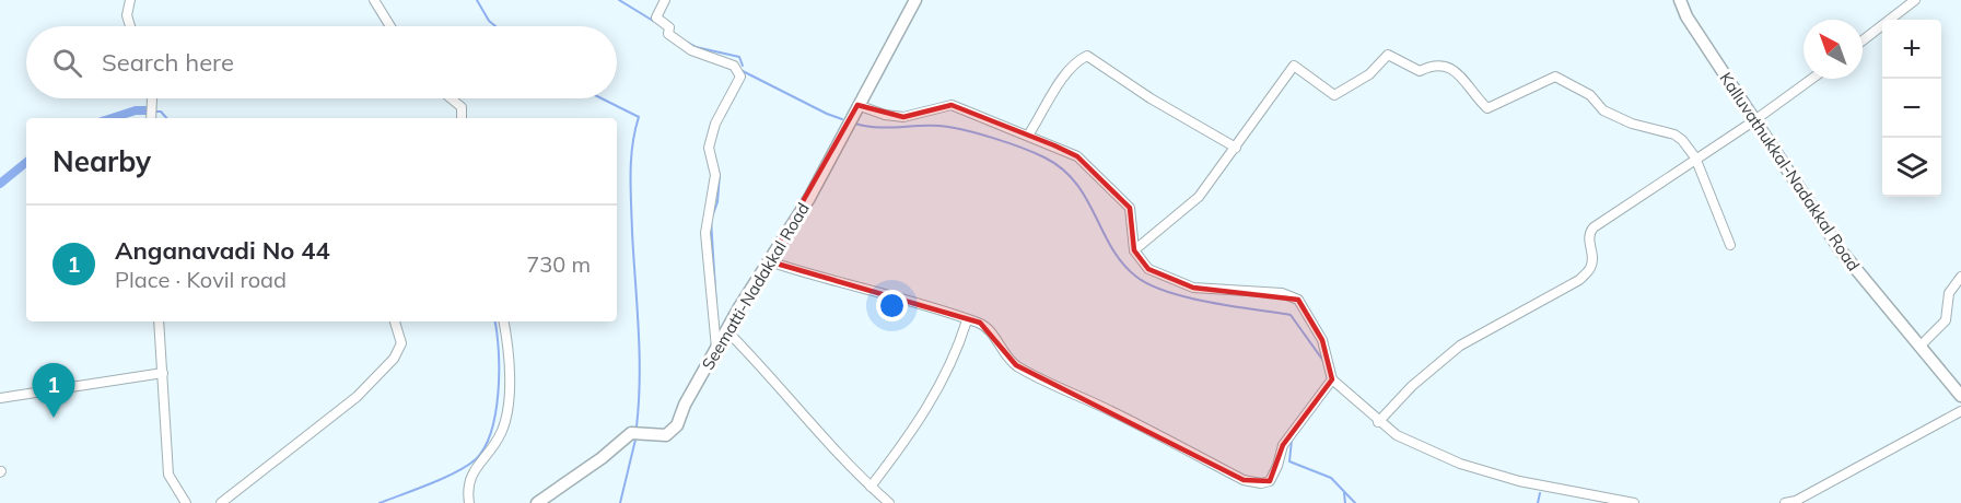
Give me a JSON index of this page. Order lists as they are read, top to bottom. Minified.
{"streets":{"street":["Kalluvathukkal-Nadakkal Road","Seematti-Nadakkal Road"]},"north":"top left","page":{"map_buttons":["+","−"],"search":"Search here","heading":"Nearby","list":[{"mark":"1","name":"Anganavadi No 44","note":"Place · Kovil road","value":"730 m"}],"pins":"1"}}
